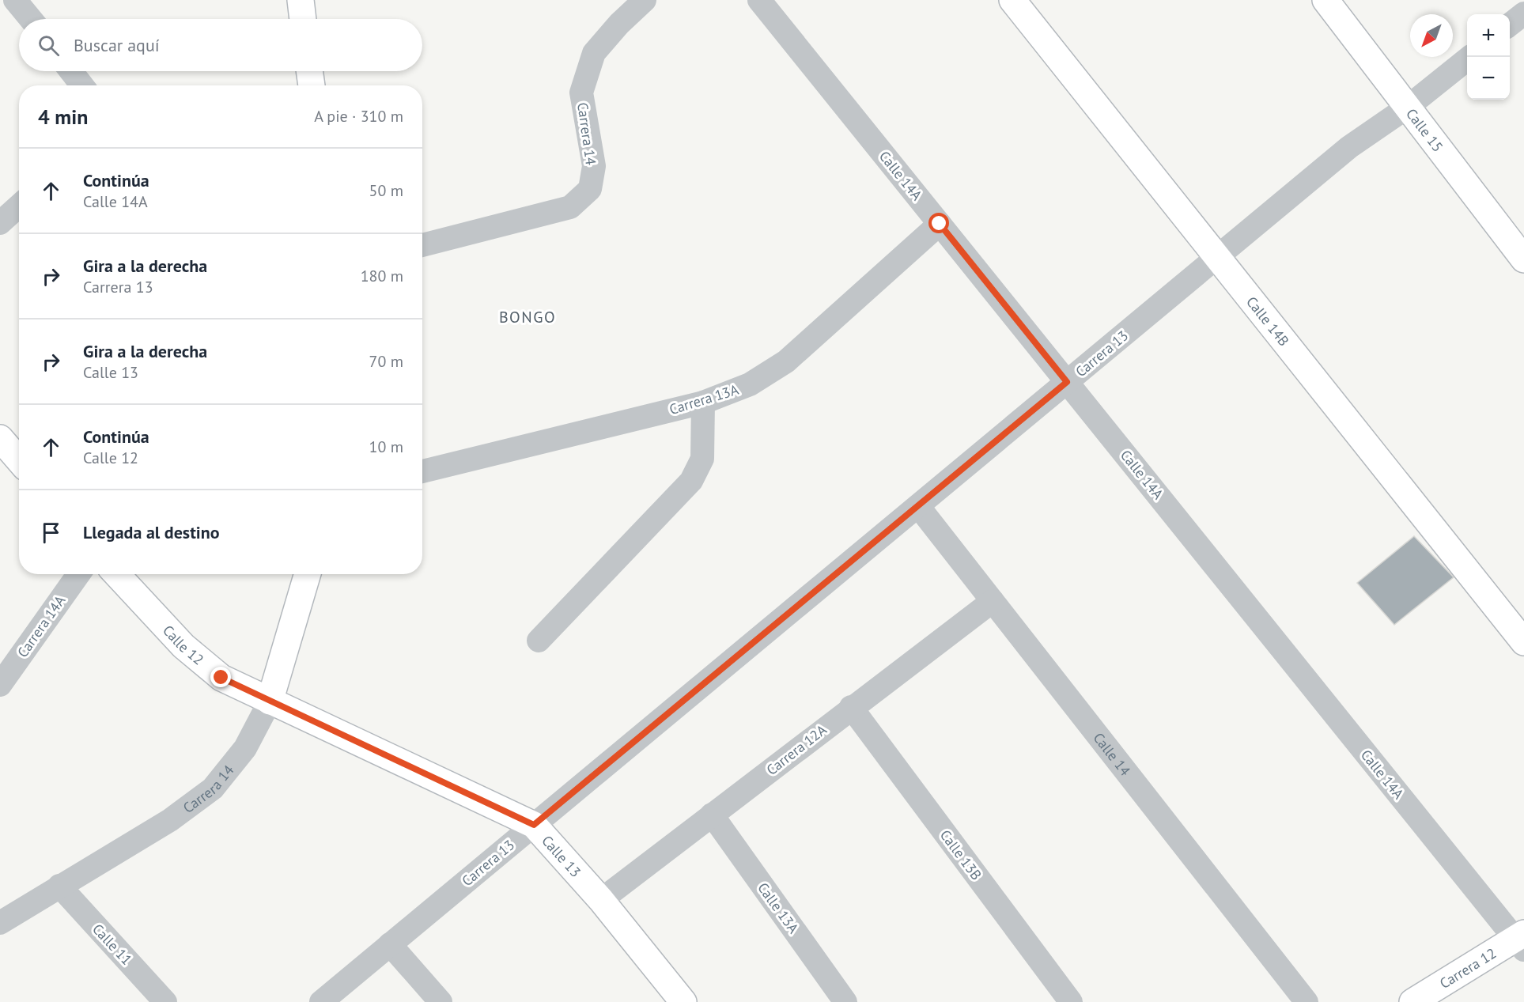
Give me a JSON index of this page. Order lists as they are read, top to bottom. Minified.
{"streets":{"main road":["Calle 15","Carrera 14","Calle 14B","Calle 12","Calle 13","Carrera 12"],"street":["Calle 14A","Carrera 13","Carrera 13A","Carrera 14A","Carrera 12A","Calle 14","Calle 13B","Calle 13A","Calle 11"]},"crossings":[["Calle 15","Carrera 13"],["Carrera 14","Calle 12"],["Carrera 14","Calle 13"],["Carrera 14","Calle 11"],["Calle 14A","Carrera 13"],["Calle 14A","Carrera 13A"],["Calle 14A","Carrera 12"],["Calle 14B","Carrera 13"],["Carrera 13","Calle 14"],["Carrera 13","Calle 13"],["Calle 12","Calle 13"],["Carrera 12A","Calle 14"],["Carrera 12A","Calle 13B"],["Carrera 12A","Calle 13"],["Carrera 12A","Calle 13A"]],"districts":["BONGO"],"north":"bottom left","page":{"map_buttons":["+","−"],"search":"Buscar aquí","heading":["4 min","A pie · 310 m"],"list":[["Continúa","Calle 14A","50 m"],["Gira a la derecha","Carrera 13","180 m"],["Gira a la derecha","Calle 13","70 m"],["Continúa","Calle 12","10 m"],"Llegada al destino"]}}
